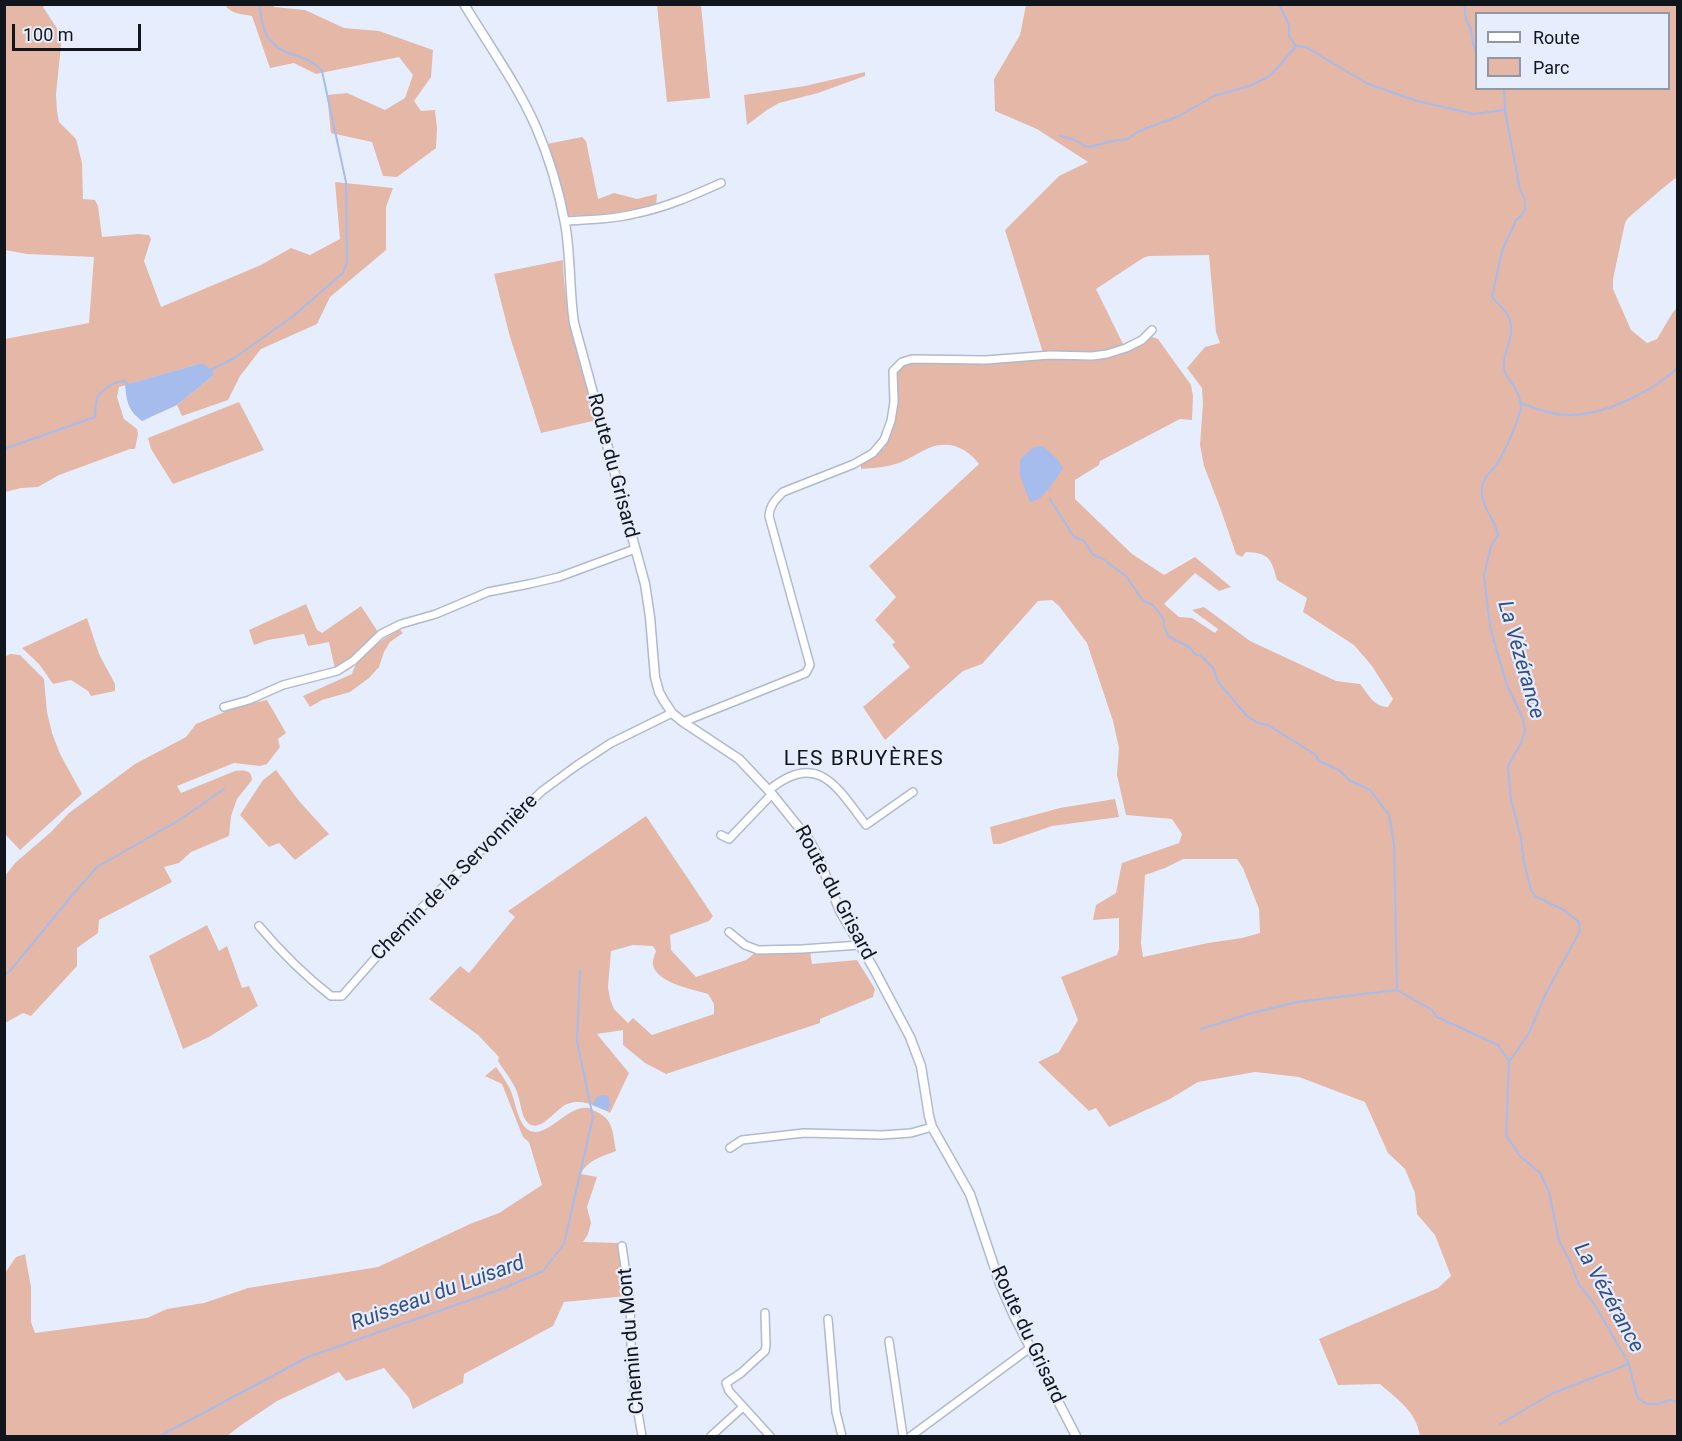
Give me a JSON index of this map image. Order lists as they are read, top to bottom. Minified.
{"streets":{"street":["Route du Grisard","Chemin de la Servonnière","Chemin du Mont"]},"crossings":[["Route du Grisard","Chemin de la Servonnière"]],"districts":["LES BRUYÈRES"],"water":["La Vézérance","Ruisseau du Luisard"],"legend":["Route","Parc"],"scale_bar":"100 m"}
